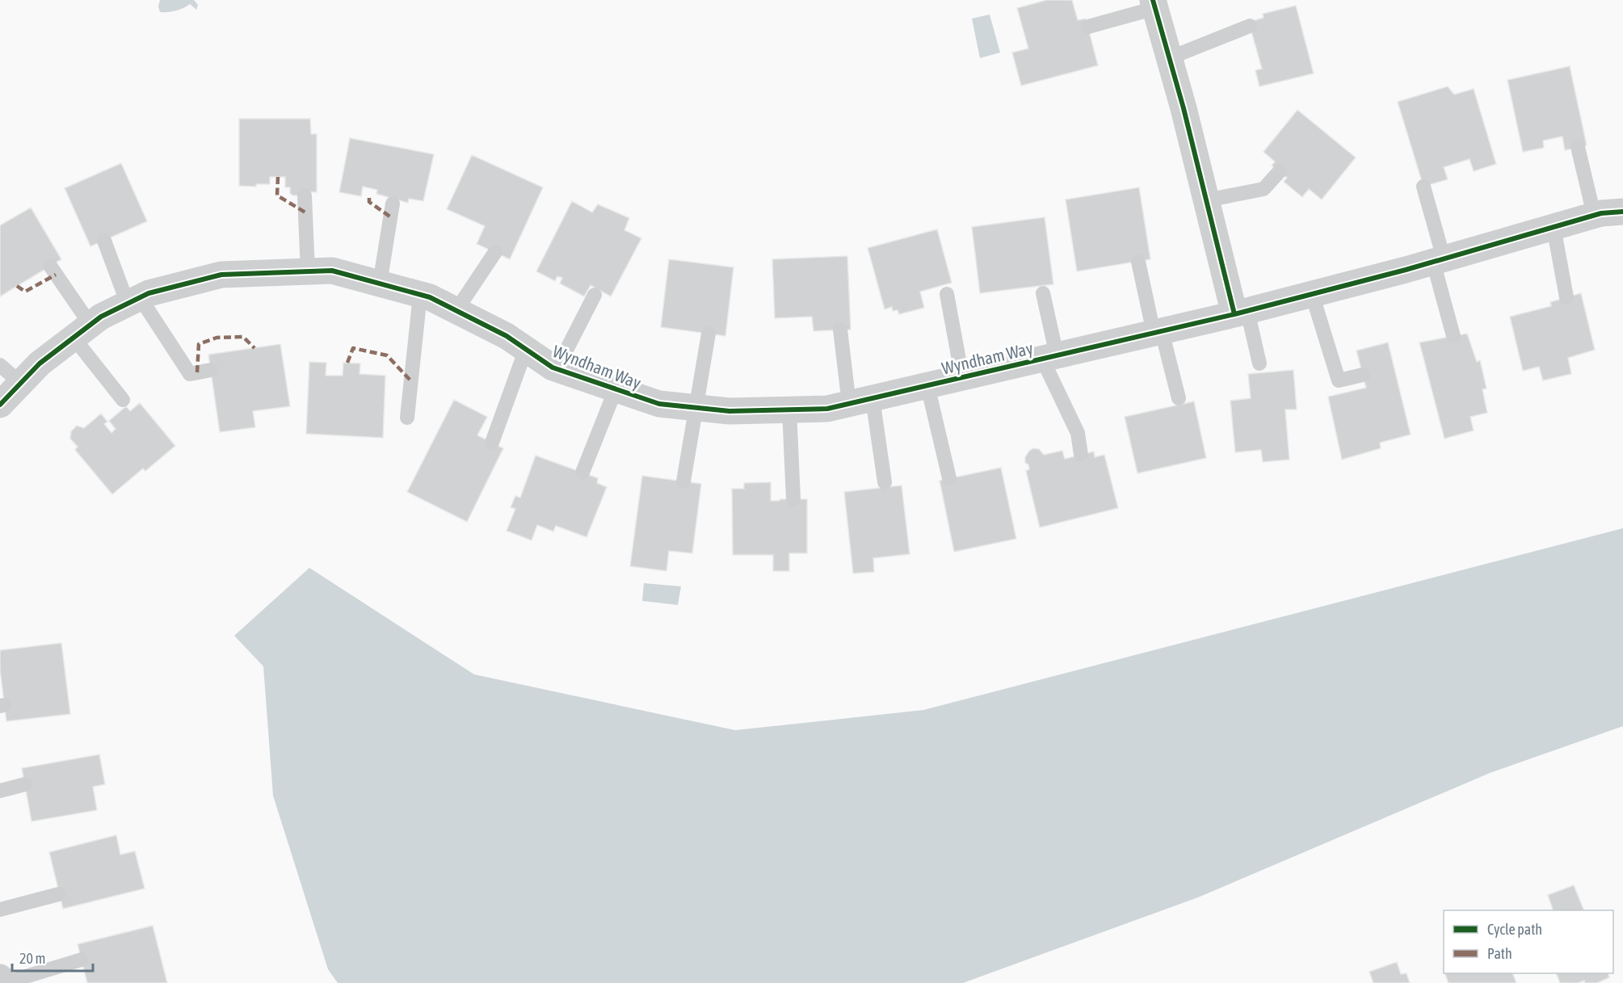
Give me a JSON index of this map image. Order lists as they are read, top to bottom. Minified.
{"streets":{"street":["Wyndham Way"]},"legend":["Cycle path","Path"],"scale_bar":"20 m"}
